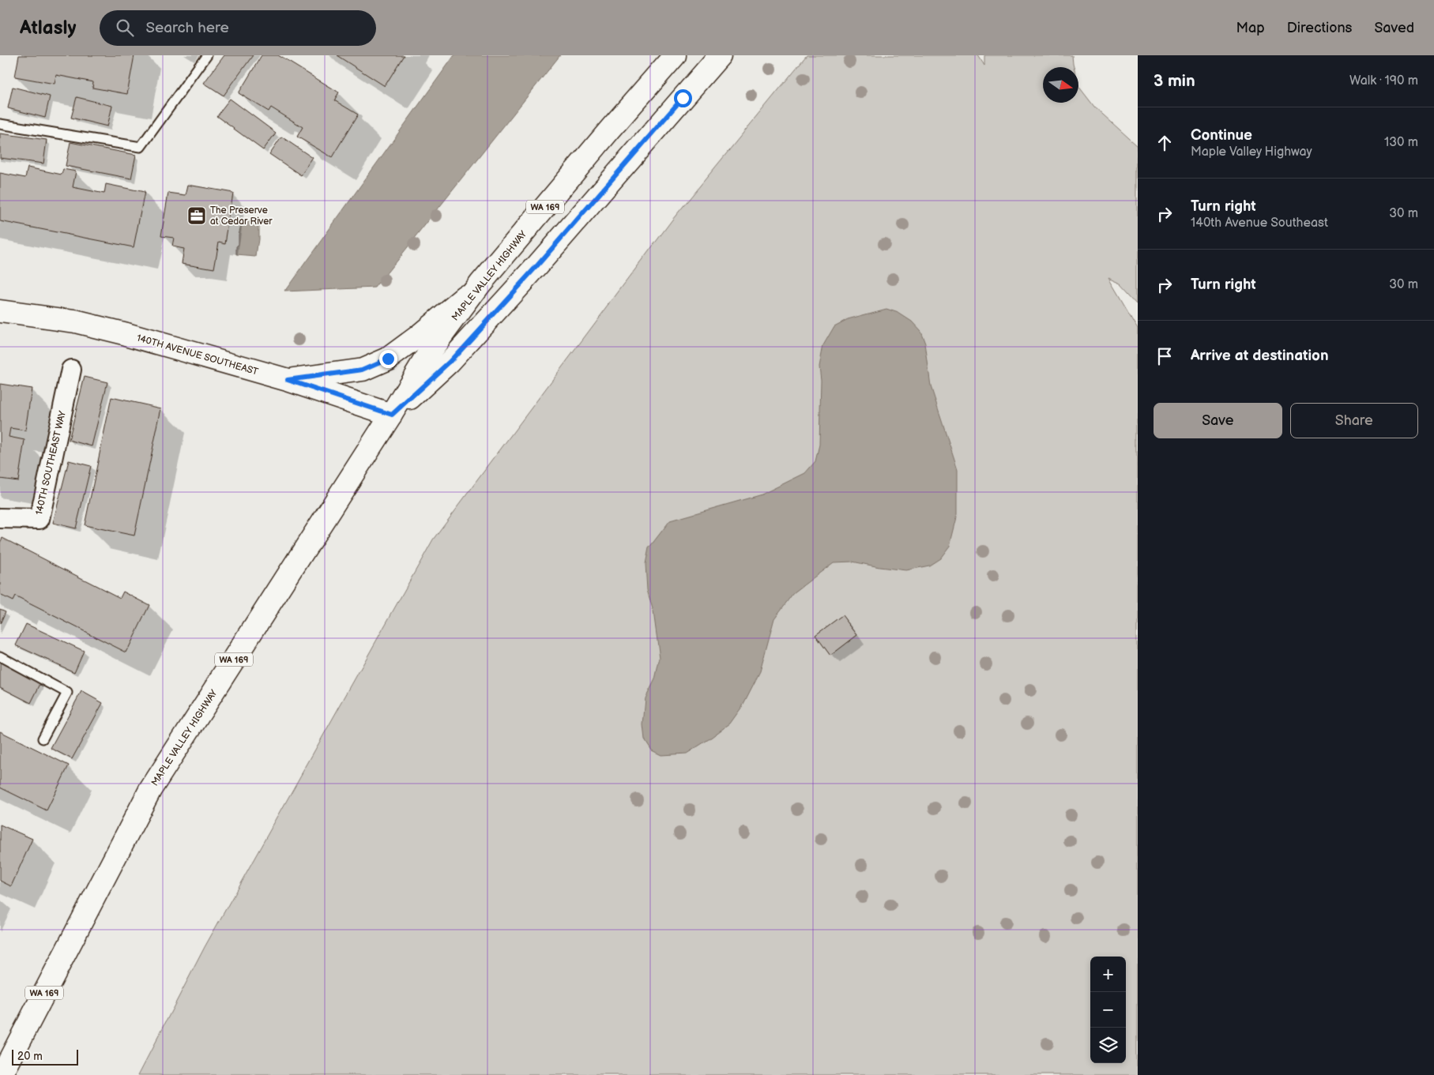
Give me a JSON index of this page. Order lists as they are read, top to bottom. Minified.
{"streets":{"main road":["WA 169","MAPLE VALLEY HIGHWAY","140TH AVENUE SOUTHEAST"],"street":["140TH SOUTHEAST WAY"]},"crossings":[["MAPLE VALLEY HIGHWAY","140TH AVENUE SOUTHEAST"]],"places":{"office":["The Preserve at Cedar River"]},"scale_bar":"20 m","north":"right","page":{"header":"Atlasly","search":"Search here","nav":["Map","Directions","Saved"],"heading":["3 min","Walk · 190 m"],"list":[["Continue","Maple Valley Highway","130 m"],["Turn right","140th Avenue Southeast","30 m"],["Turn right","30 m"],"Arrive at destination"],"buttons":["Save","Share"],"map_buttons":["+","−"],"scale":"20 m"}}
